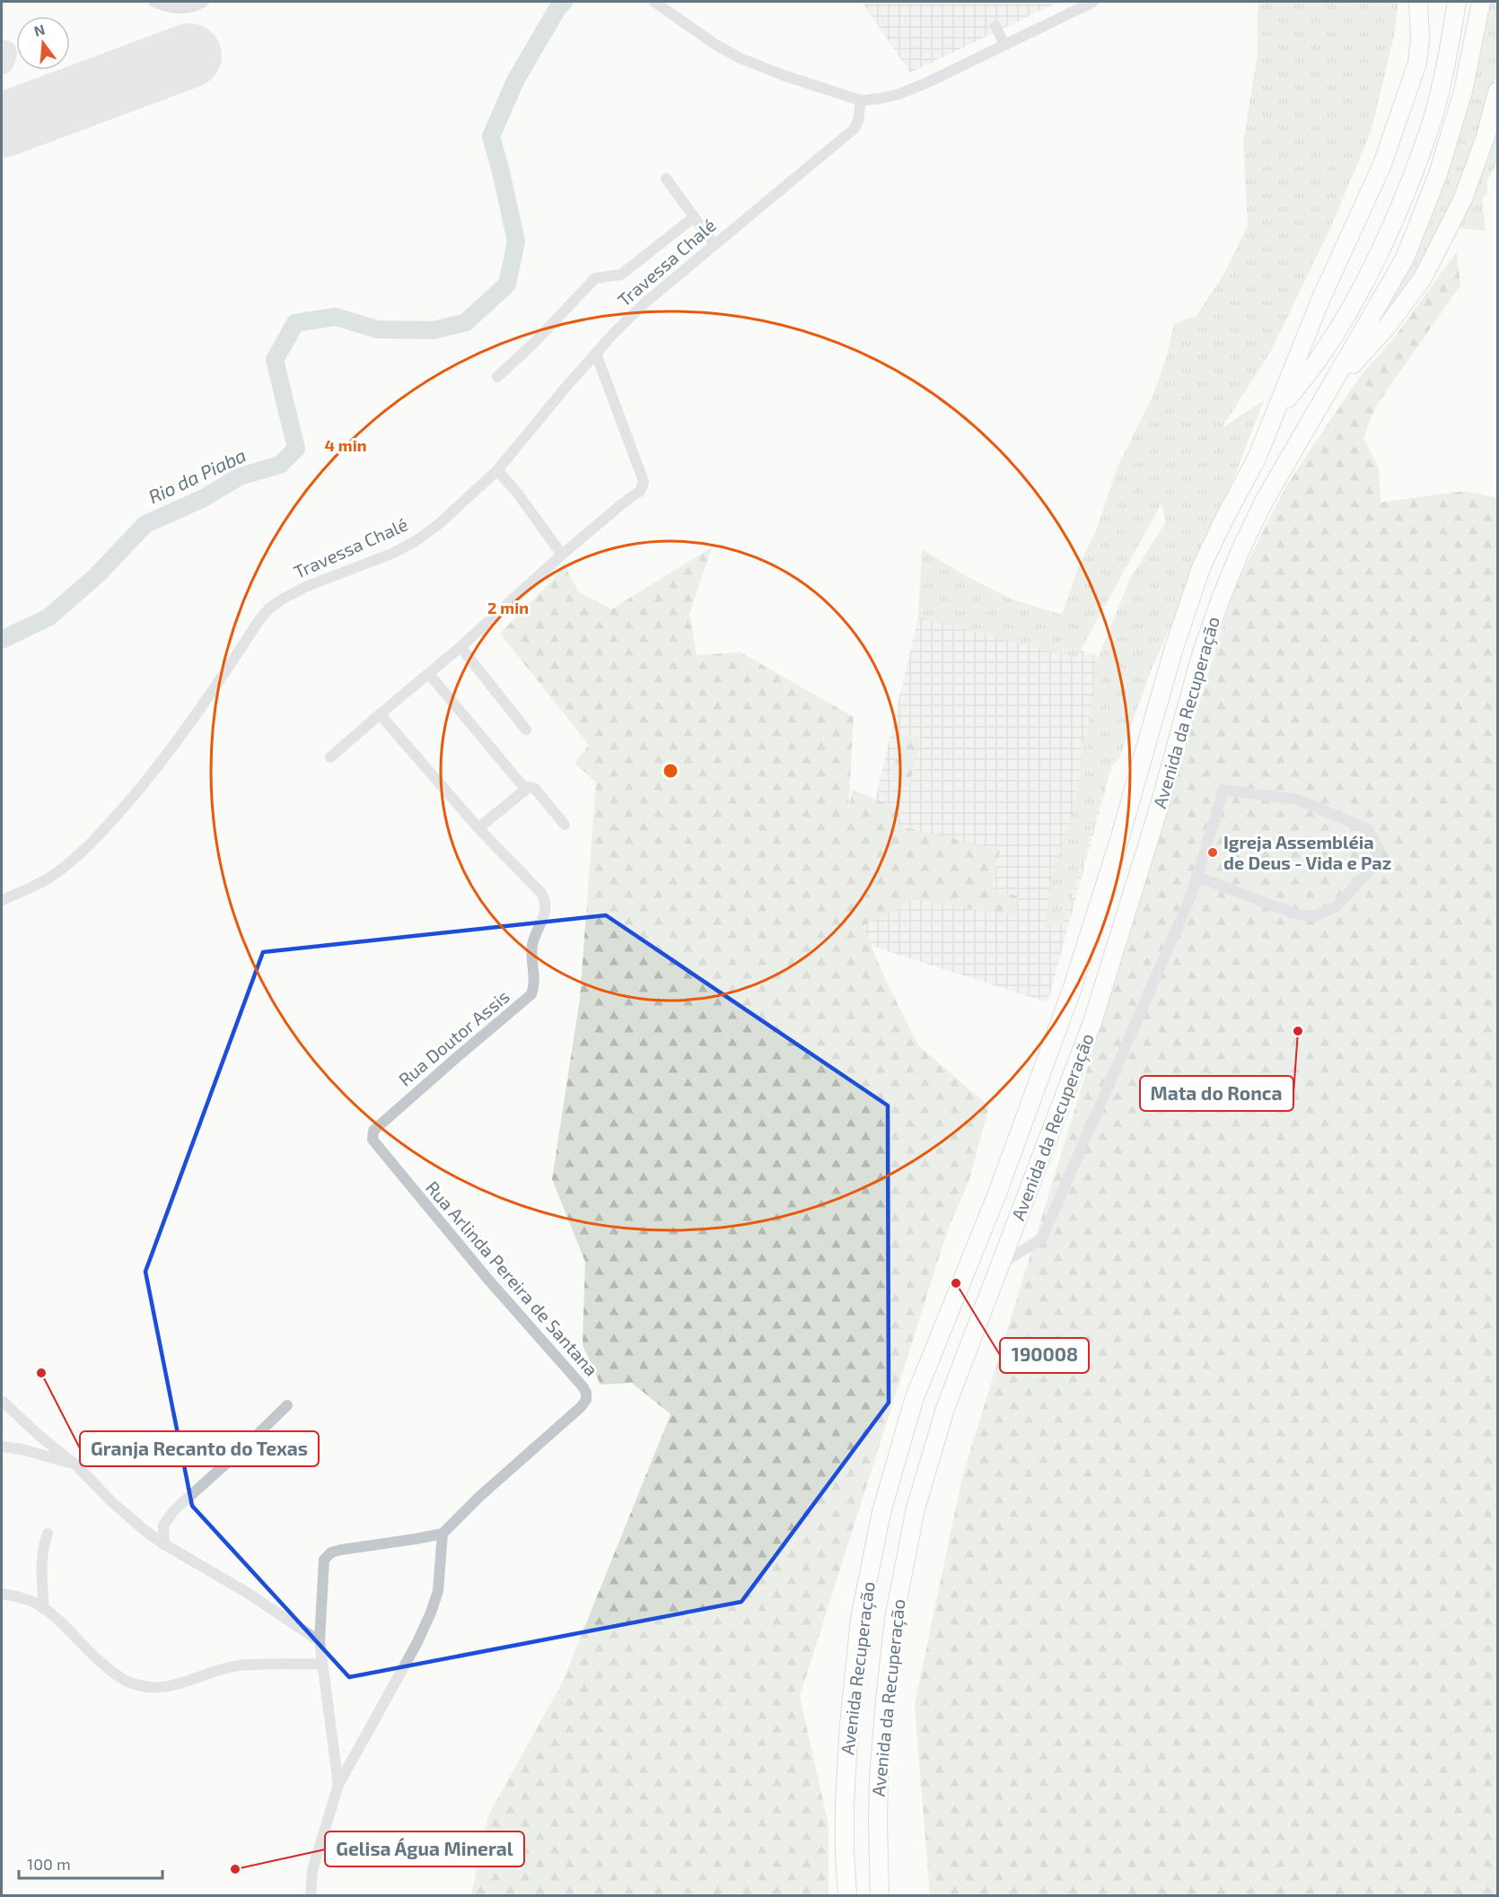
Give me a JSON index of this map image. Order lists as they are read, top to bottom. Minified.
{"streets":{"highway":["Avenida da Recuperação","Avenida Recuperação"],"street":["Travessa Chalé","Rua Doutor Assis","Rua Arlinda Pereira de Santana"]},"crossings":[["Rua Doutor Assis","Rua Arlinda Pereira de Santana"]],"water":["Rio da Piaba"],"places":["Igreja Assembléia de Deus - Vida e Paz","Mata do Ronca","190008","Granja Recanto do Texas","Gelisa Água Mineral"],"scale_bar":"100 m","north":"top","rings":["4 min","2 min"]}
